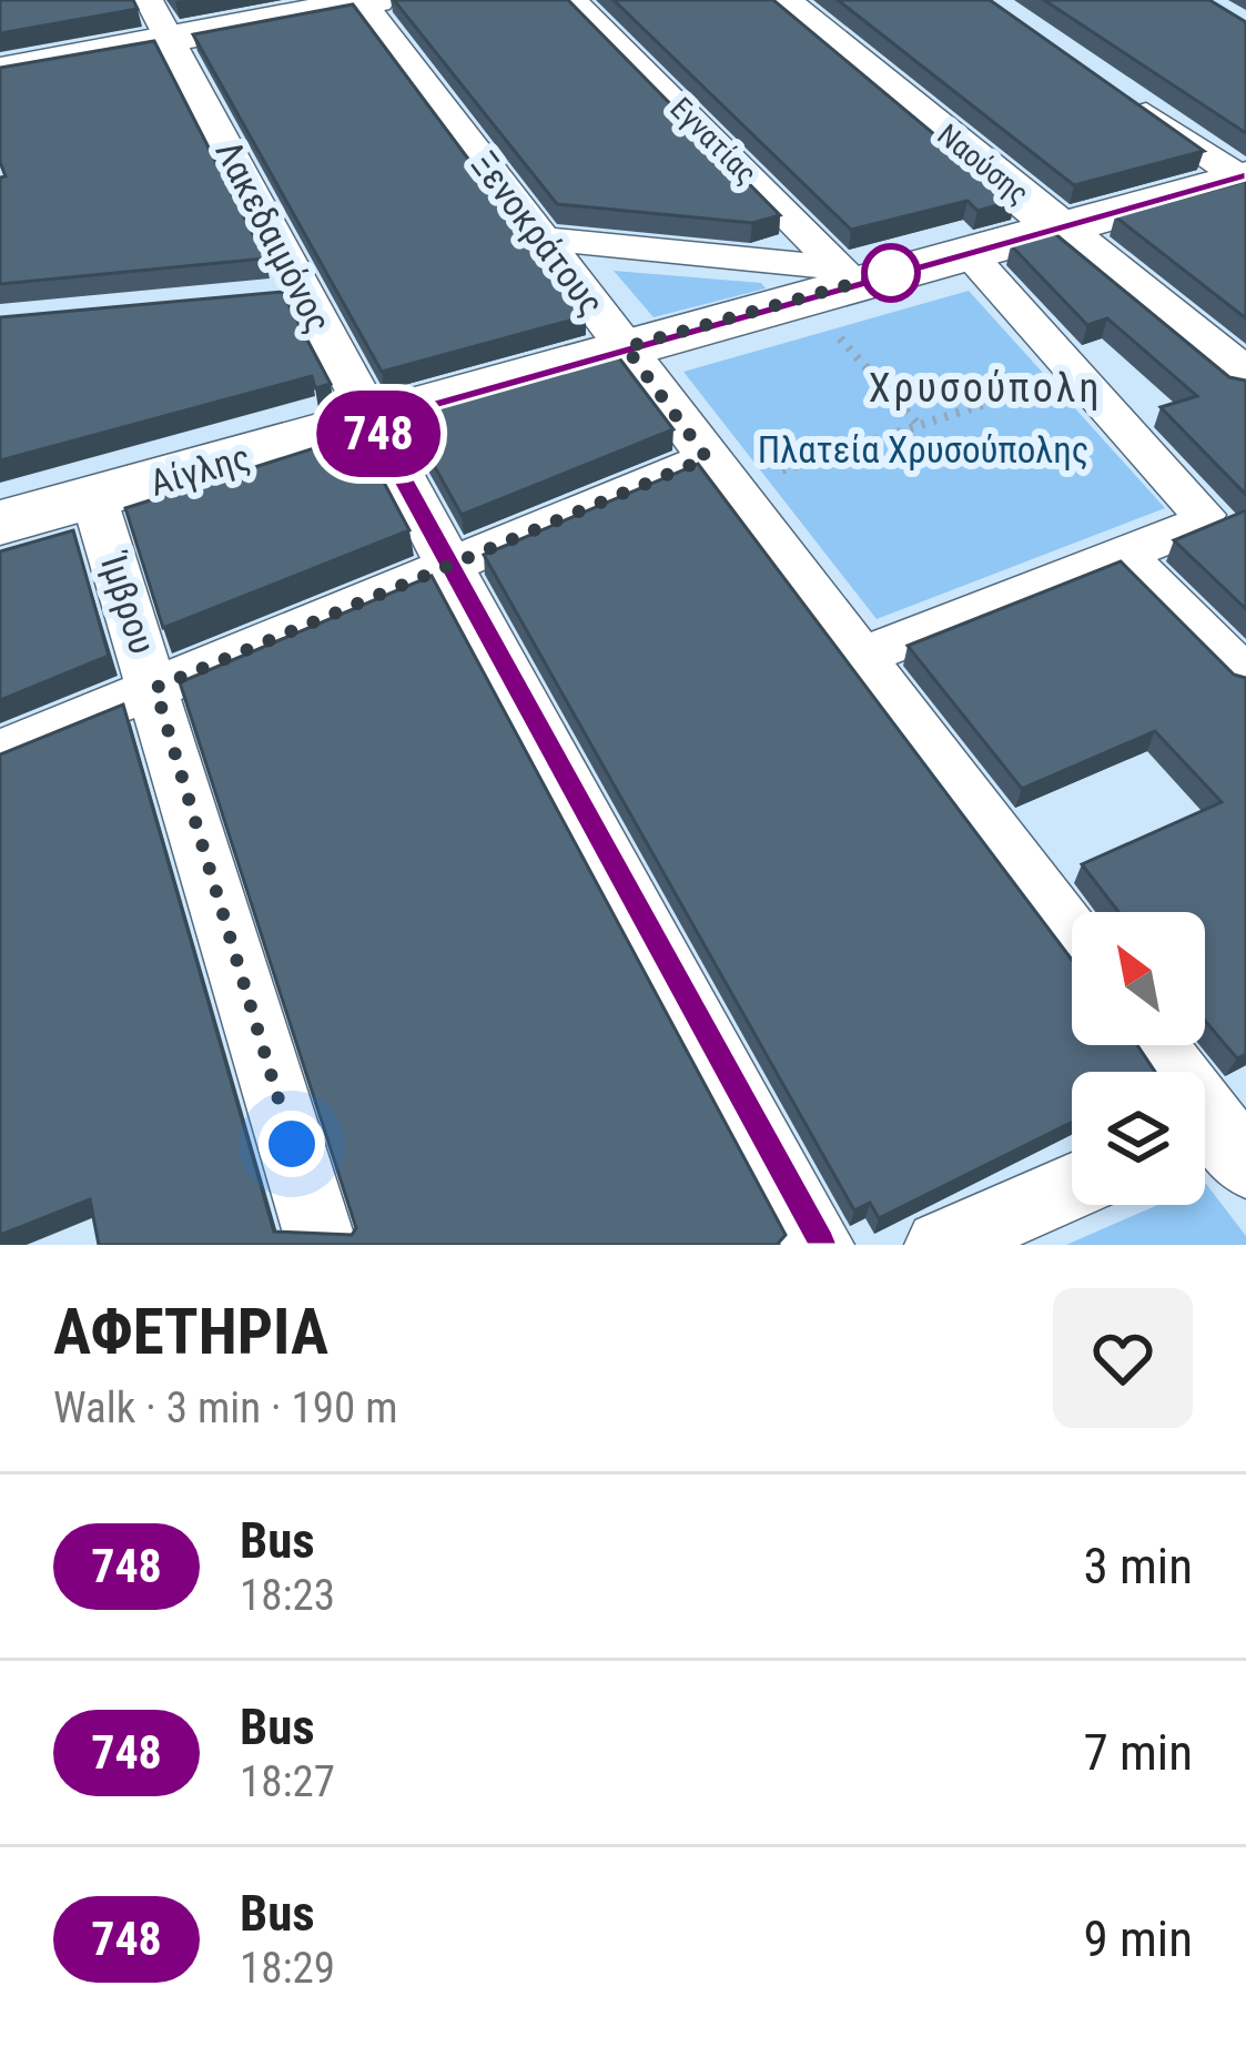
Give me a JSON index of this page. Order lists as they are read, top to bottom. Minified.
{"streets":{"street":["Εγνατίας","Ναούσης","Ξενοκράτους","Λακεδαιμόνος","Αίγλης","Ίμβρου"]},"crossings":[["Εγνατίας","Αίγλης"],["Ναούσης","Αίγλης"],["Ξενοκράτους","Αίγλης"],["Λακεδαιμόνος","Αίγλης"],["Αίγλης","Ίμβρου"]],"districts":["Χρυσούπολη"],"parks":["Πλατεία Χρυσούπολης"],"lines":["bus line 748"],"north":"top left","page":{"on_map":"748","heading":["ΑΦΕΤΗΡΙΑ","Walk · 3 min · 190 m"],"list":[{"mark":"748","name":"Bus","note":"18:23","value":"3 min"},{"mark":"748","name":"Bus","note":"18:27","value":"7 min"},{"mark":"748","name":"Bus","note":"18:29","value":"9 min"}]}}
